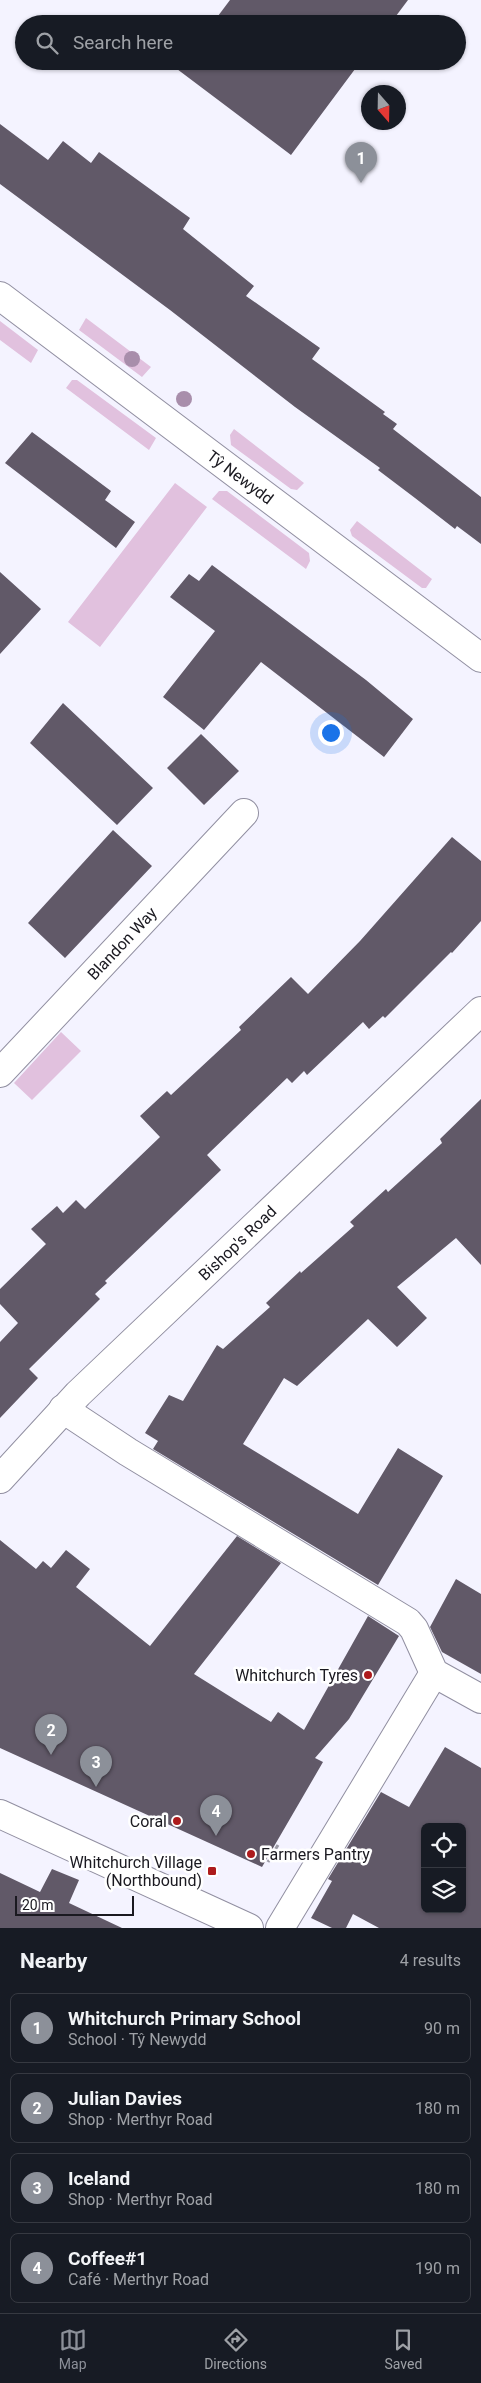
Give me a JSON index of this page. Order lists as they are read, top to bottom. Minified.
{"streets":{"street":["Tŷ Newydd","Blandon Way","Bishop's Road"]},"places":{"other":["Whitchurch Tyres","Coral","Farmers Pantry"],"transit":["Whitchurch Village (Northbound)"]},"scale_bar":"20 m","north":"bottom","page":{"search":"Search here","pins":["1","2","3","4"],"scale":"20 m","heading":["Nearby","4 results"],"list":[{"mark":"1","name":"Whitchurch Primary School","note":"School · Tŷ Newydd","value":"90 m"},{"mark":"2","name":"Julian Davies","note":"Shop · Merthyr Road","value":"180 m"},{"mark":"3","name":"Iceland","note":"Shop · Merthyr Road","value":"180 m"},{"mark":"4","name":"Coffee#1","note":"Café · Merthyr Road","value":"190 m"}],"nav":["Map","Directions","Saved"]}}
